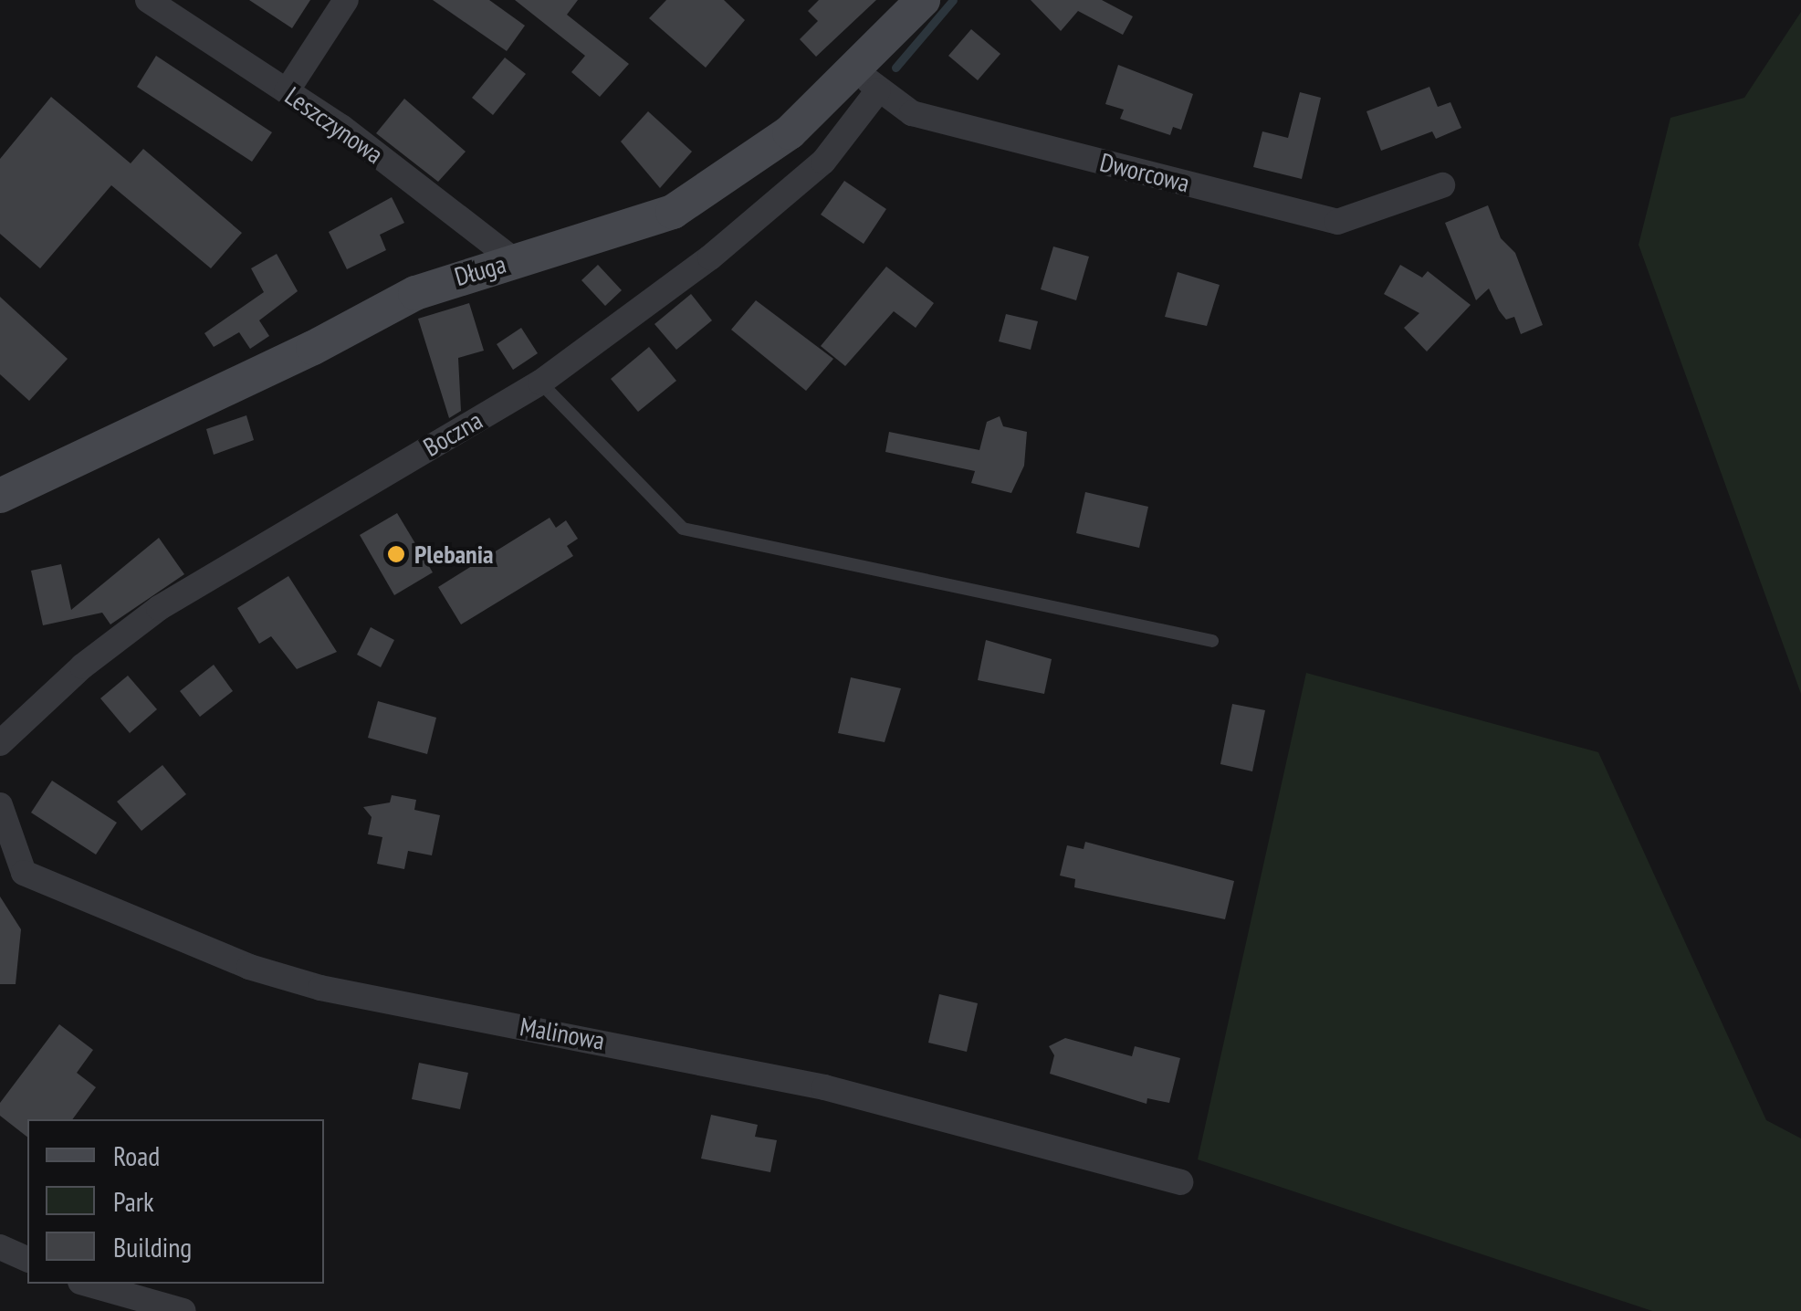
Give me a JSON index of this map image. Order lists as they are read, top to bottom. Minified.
{"streets":{"street":["Leszczynowa","Dworcowa","Długa","Boczna","Malinowa"]},"crossings":[["Leszczynowa","Długa"],["Dworcowa","Długa"],["Dworcowa","Boczna"],["Długa","Boczna"]],"places":["Plebania"],"legend":["Road","Park","Building"]}
